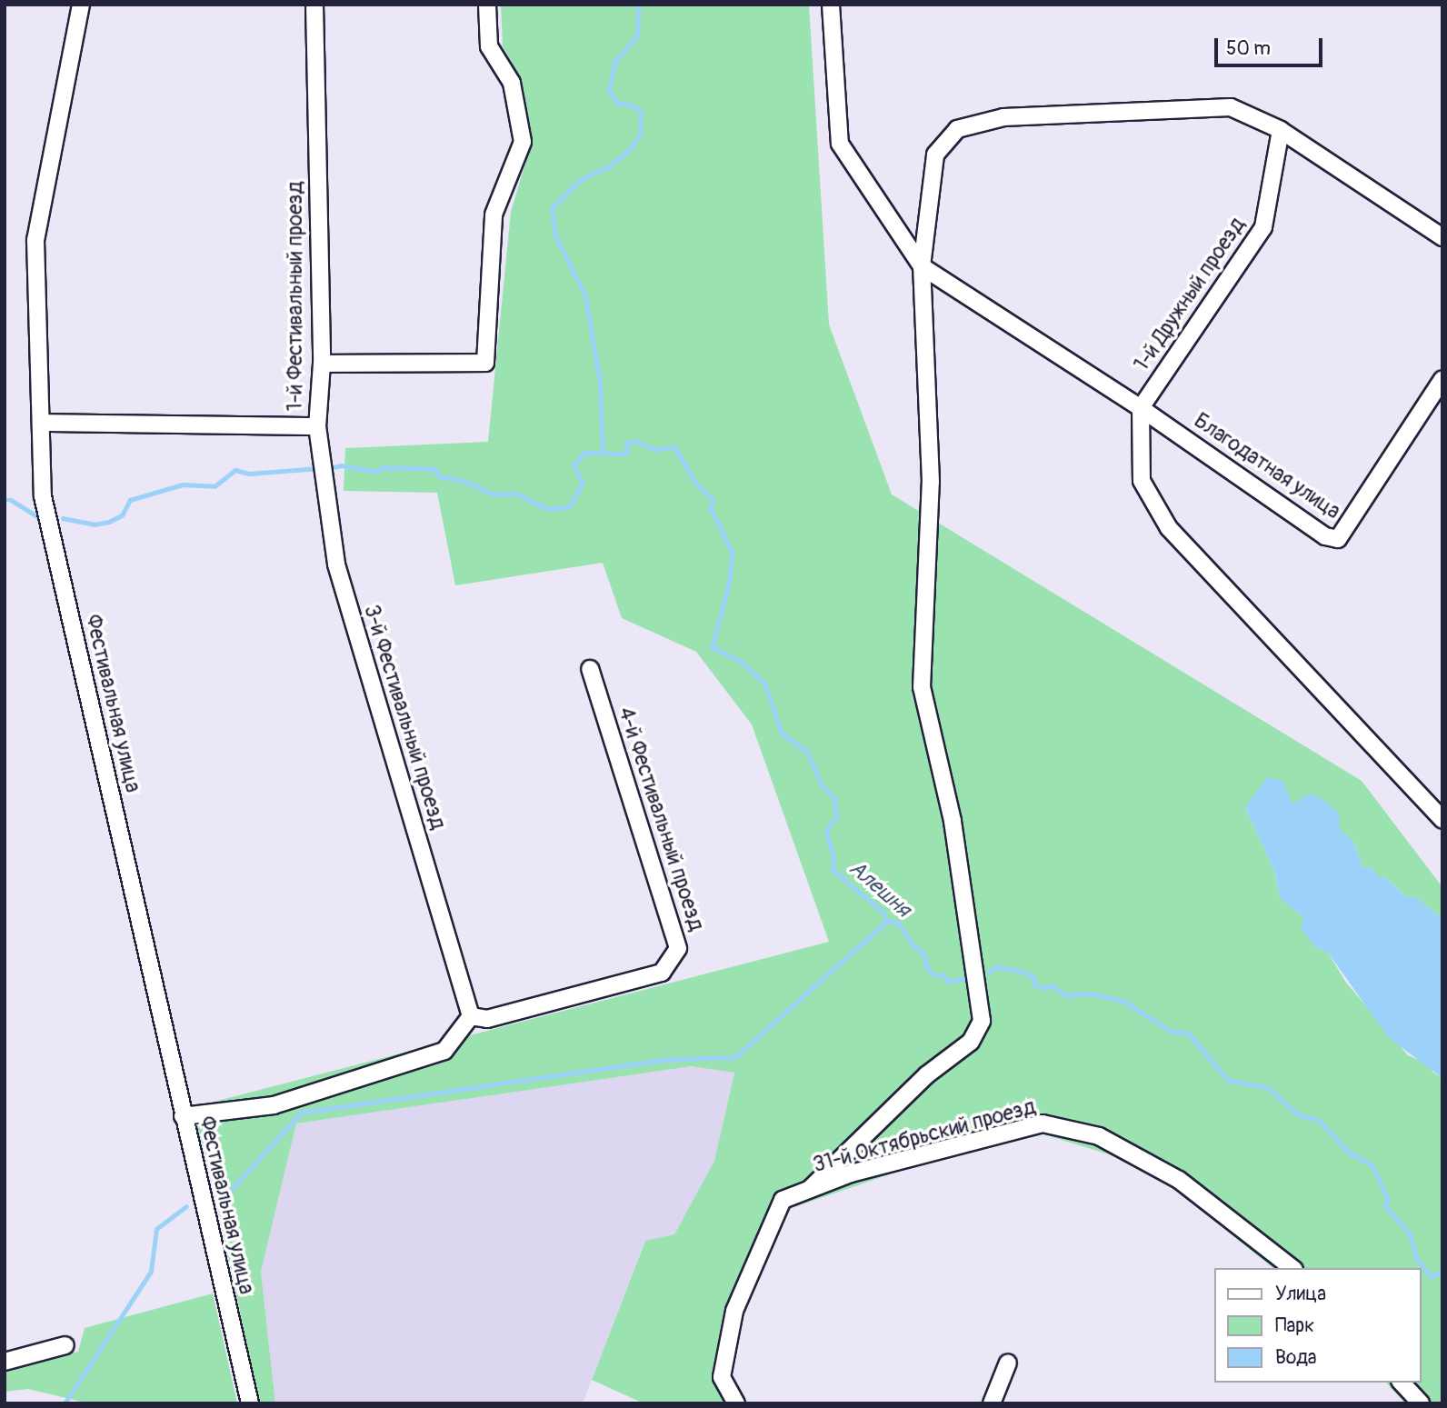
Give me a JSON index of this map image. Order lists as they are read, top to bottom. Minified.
{"streets":{"street":["1-й Дружный проезд","1-й Фестивальный проезд","Благодатная улица","Фестивальная улица","3-й Фестивальный проезд","4-й Фестивальный проезд","31-й Октябрьский проезд"]},"crossings":[["1-й Дружный проезд","Благодатная улица"],["1-й Фестивальный проезд","Фестивальная улица"],["1-й Фестивальный проезд","3-й Фестивальный проезд"],["3-й Фестивальный проезд","4-й Фестивальный проезд"]],"water":["Алешня"],"legend":["Улица","Парк","Вода"],"scale_bar":"50 m"}
